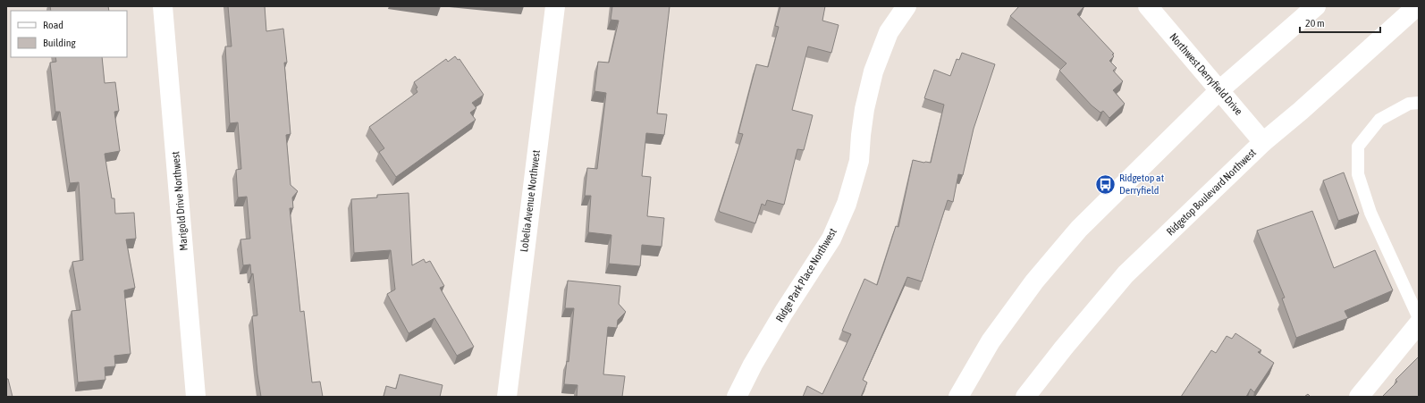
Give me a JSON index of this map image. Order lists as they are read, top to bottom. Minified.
{"streets":{"street":["Northwest Derryfield Drive","Ridgetop Boulevard Northwest","Marigold Drive Northwest","Lobelia Avenue Northwest","Ridge Park Place Northwest"]},"crossings":[["Northwest Derryfield Drive","Ridgetop Boulevard Northwest"]],"places":{"bus stop":["Ridgetop at Derryfield"]},"legend":["Road","Building"],"scale_bar":"20 m"}
